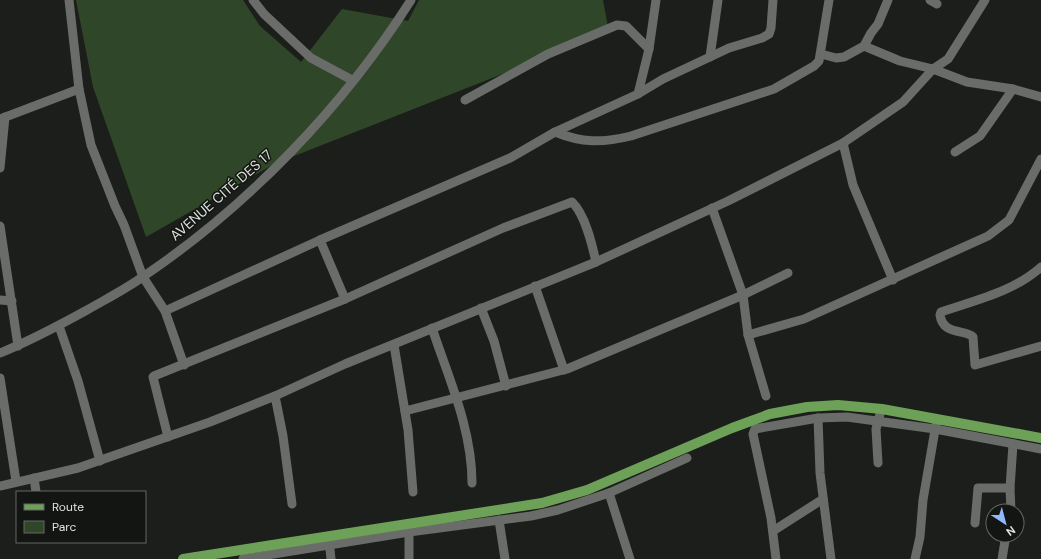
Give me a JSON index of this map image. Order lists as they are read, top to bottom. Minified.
{"streets":{"street":["AVENUE CITÉ DES 17"]},"legend":["Route","Parc"],"north":"bottom right"}
